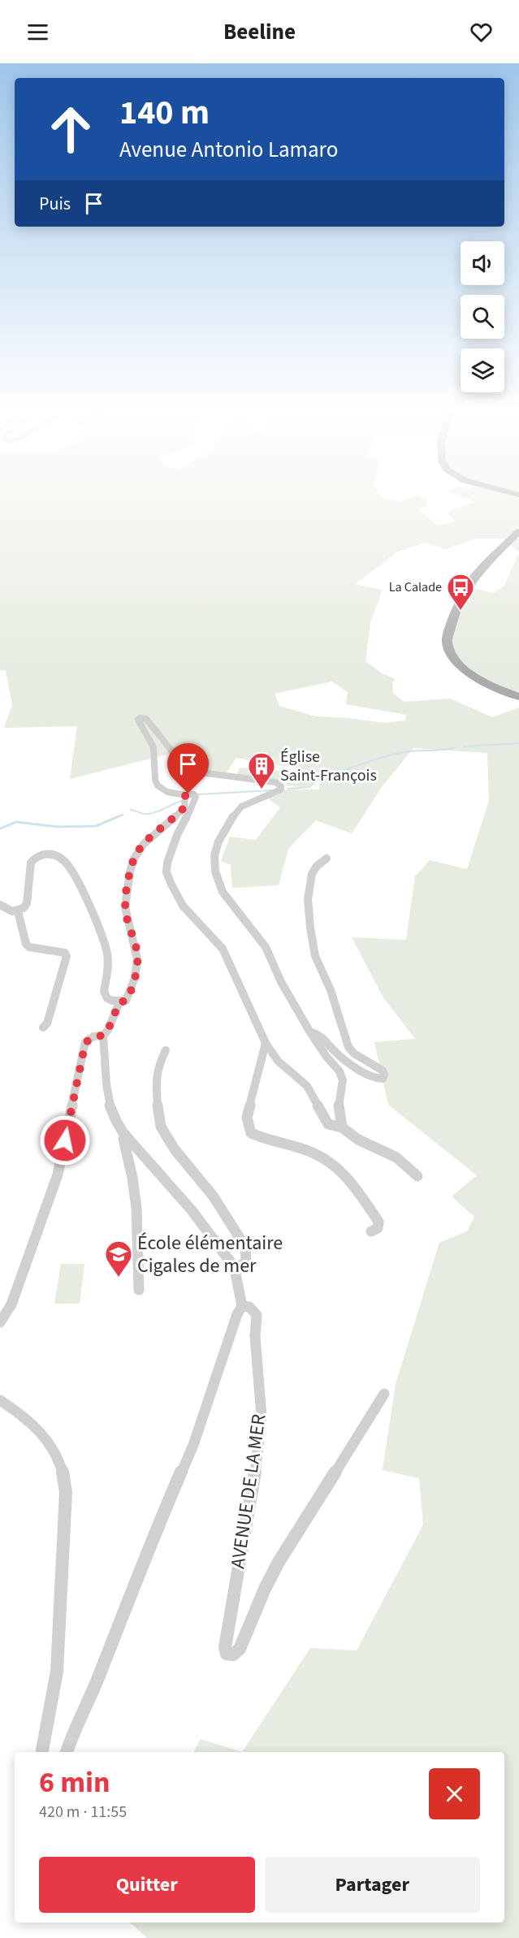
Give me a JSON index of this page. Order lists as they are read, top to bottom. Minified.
{"streets":{"street":["AVENUE DE LA MER"]},"places":{"bus stop":["La Calade"],"building":["Église Saint-François"],"school or university":["École élémentaire Cigales de mer"]},"page":{"header":"Beeline","turn":["140 m","Avenue Antonio Lamaro"],"then":"Puis","heading":["6 min","420 m · 11:55"],"buttons":["Quitter","Partager"]}}
